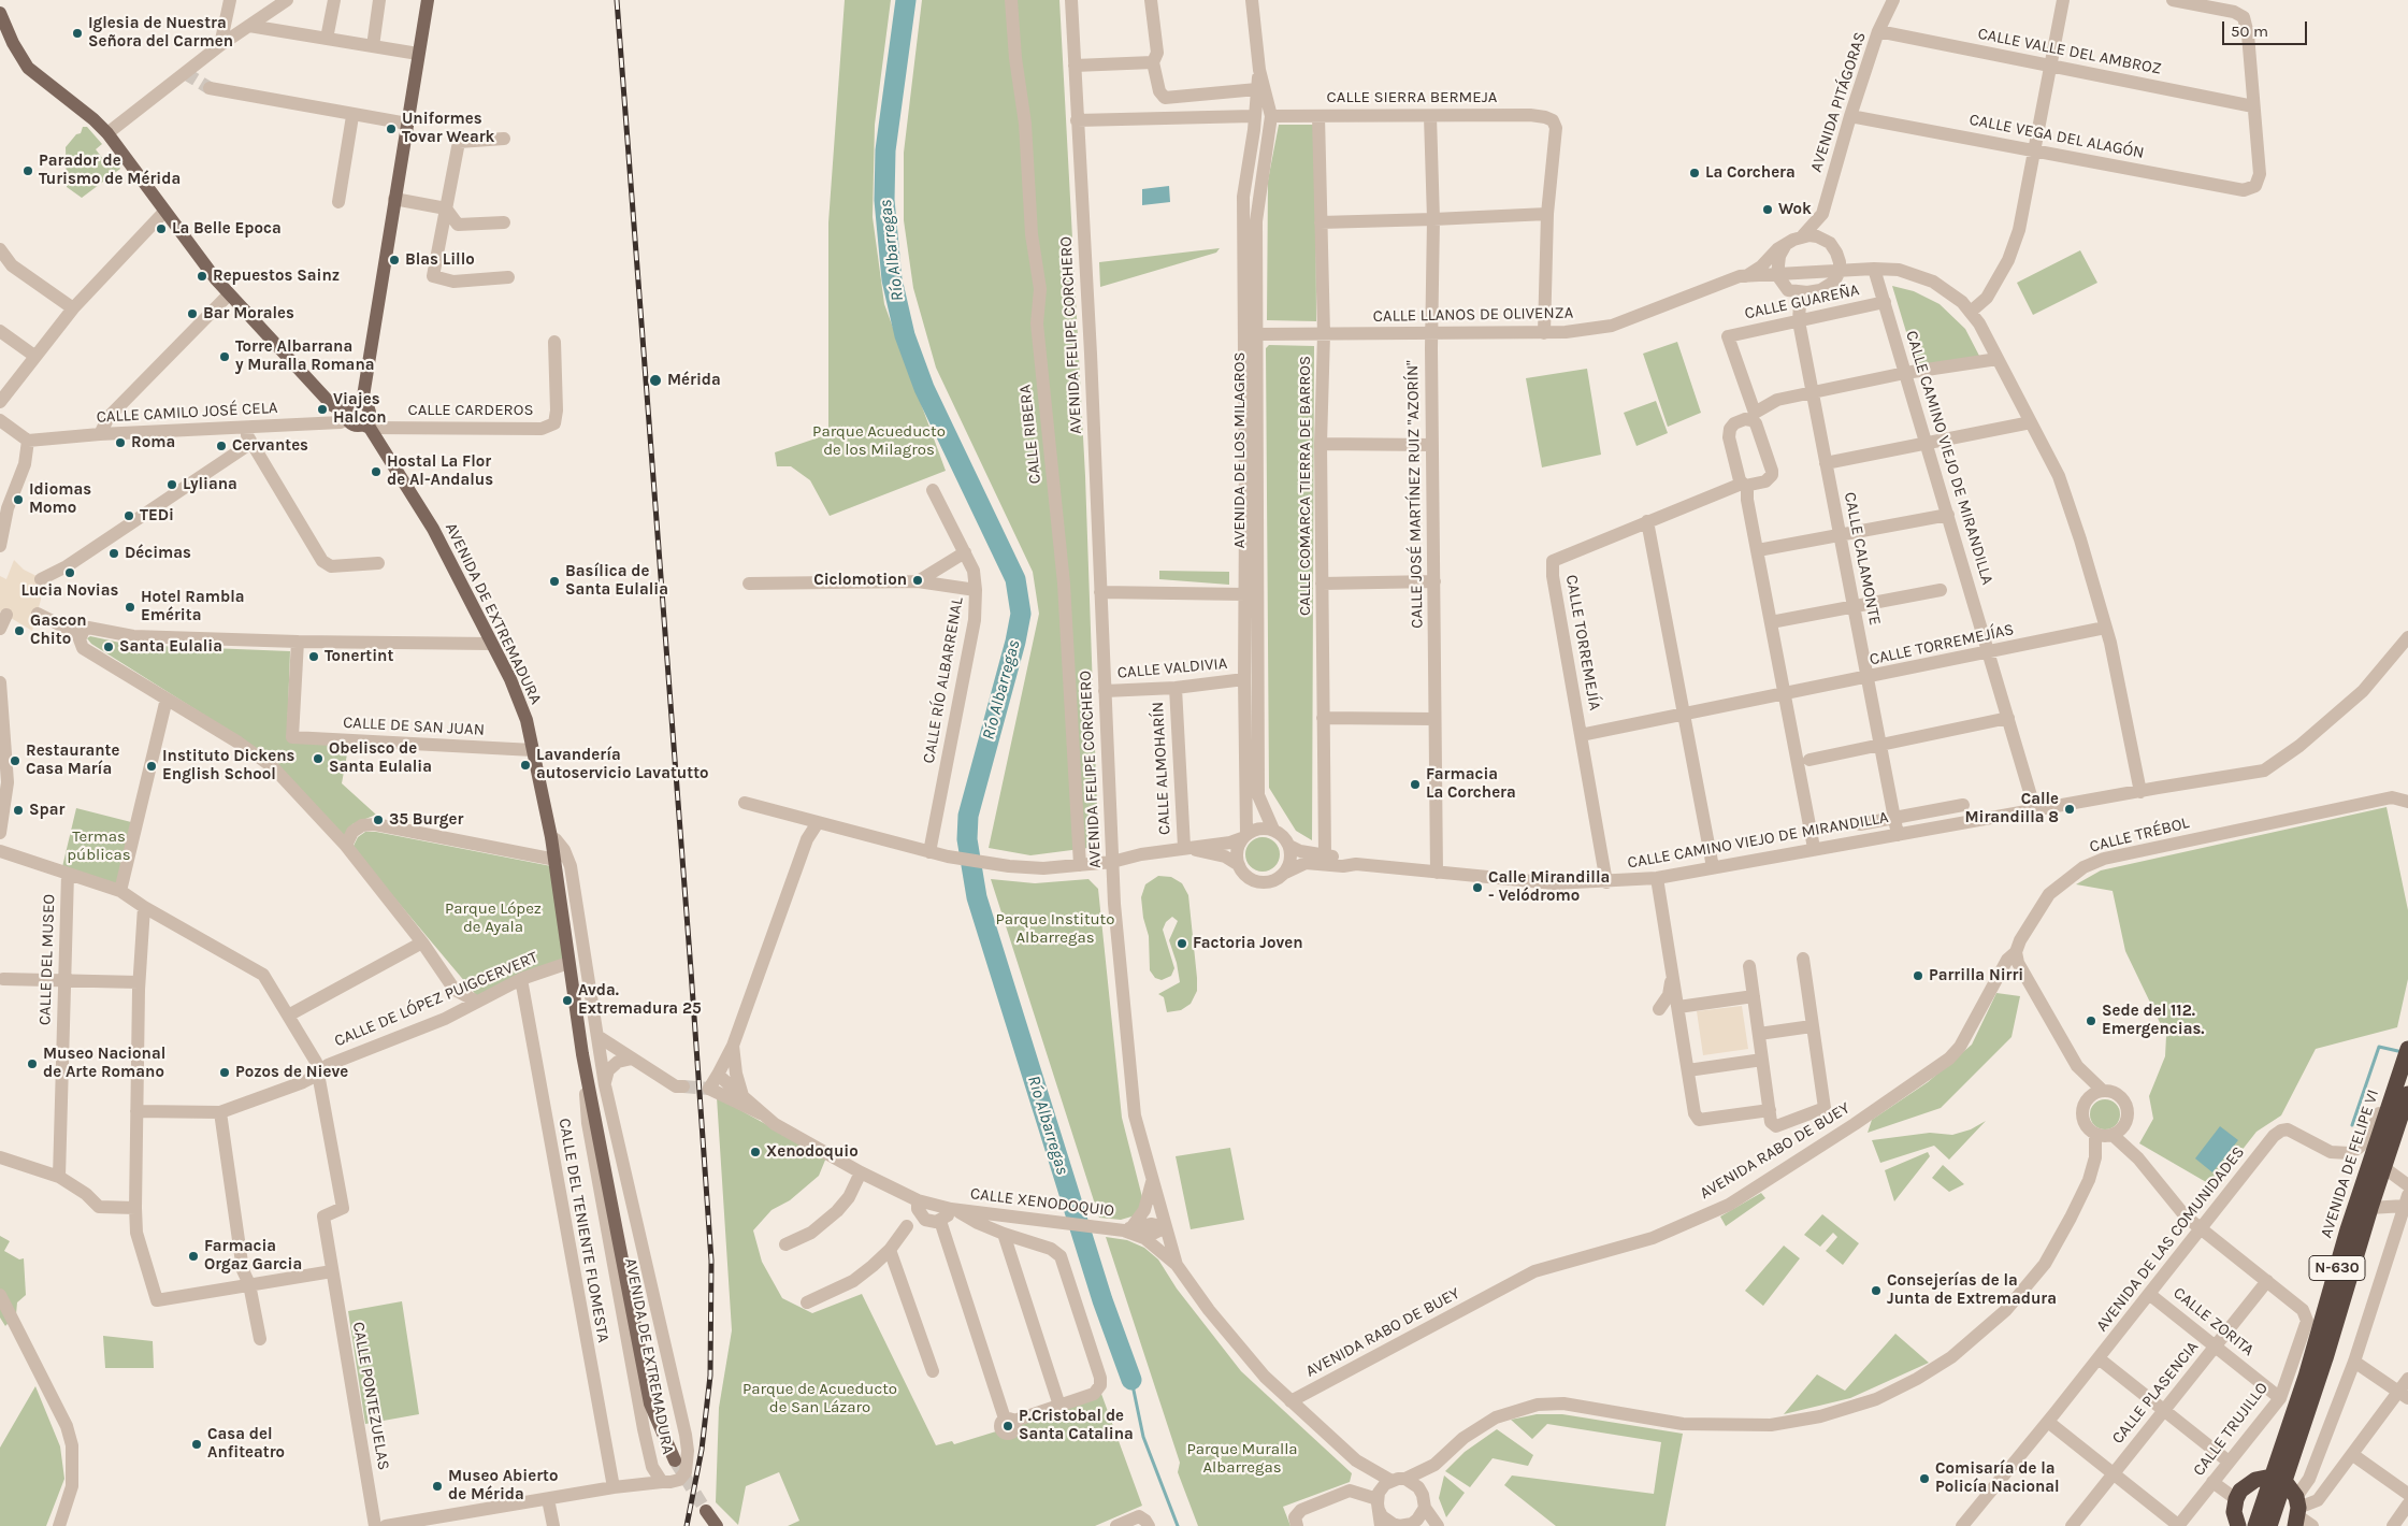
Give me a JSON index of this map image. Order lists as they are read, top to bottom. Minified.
{"streets":{"highway":["AVENIDA DE FELIPE VI","N-630"],"main road":["AVENIDA DE EXTREMADURA"],"street":["CALLE VALLE DEL AMBROZ","CALLE SIERRA BERMEJA","AVENIDA PITÁGORAS","CALLE VEGA DEL ALAGÓN","CALLE GUAREÑA","CALLE LLANOS DE OLIVENZA","AVENIDA FELIPE CORCHERO","CALLE CARDEROS","CALLE CAMILO JOSÉ CELA","CALLE RIBERA","AVENIDA DE LOS MILAGROS","CALLE CAMINO VIEJO DE MIRANDILLA","CALLE COMARCA TIERRA DE BARROS","CALLE JOSÉ MARTÍNEZ RUIZ \"AZORÍN\"","CALLE CALAMONTE","CALLE TORREMEJÍA","CALLE TORREMEJÍAS","CALLE VALDIVIA","CALLE RÍO ALBARRENAL","CALLE DE SAN JUAN","CALLE ALMOHARÍN","CALLE TRÉBOL","CALLE DEL MUSEO","CALLE DE LÓPEZ PUIGCERVERT","AVENIDA RABO DE BUEY","CALLE XENODOQUIO","CALLE DEL TENIENTE FLOMESTA","AVENIDA DE LAS COMUNIDADES","CALLE ZORITA","CALLE PLASENCIA","CALLE PONTEZUELAS","CALLE TRUJILLO"]},"crossings":[["CALLE VALLE DEL AMBROZ","AVENIDA PITÁGORAS"],["CALLE VALLE DEL AMBROZ","CALLE VEGA DEL ALAGÓN"],["CALLE SIERRA BERMEJA","AVENIDA DE LOS MILAGROS"],["CALLE SIERRA BERMEJA","CALLE COMARCA TIERRA DE BARROS"],["CALLE SIERRA BERMEJA","CALLE JOSÉ MARTÍNEZ RUIZ \"AZORÍN\""],["AVENIDA PITÁGORAS","CALLE VEGA DEL ALAGÓN"],["AVENIDA PITÁGORAS","CALLE LLANOS DE OLIVENZA"],["CALLE GUAREÑA","CALLE CAMINO VIEJO DE MIRANDILLA"],["CALLE GUAREÑA","CALLE CALAMONTE"],["CALLE GUAREÑA","CALLE TORREMEJÍA"],["CALLE LLANOS DE OLIVENZA","AVENIDA DE LOS MILAGROS"],["CALLE LLANOS DE OLIVENZA","CALLE CAMINO VIEJO DE MIRANDILLA"],["CALLE LLANOS DE OLIVENZA","CALLE COMARCA TIERRA DE BARROS"],["CALLE LLANOS DE OLIVENZA","CALLE JOSÉ MARTÍNEZ RUIZ \"AZORÍN\""],["CALLE LLANOS DE OLIVENZA","CALLE TORREMEJÍAS"],["AVENIDA FELIPE CORCHERO","CALLE VALDIVIA"],["AVENIDA FELIPE CORCHERO","AVENIDA RABO DE BUEY"],["CALLE CARDEROS","CALLE CAMILO JOSÉ CELA"],["CALLE CARDEROS","AVENIDA DE EXTREMADURA"],["CALLE CAMILO JOSÉ CELA","AVENIDA DE EXTREMADURA"],["AVENIDA DE LOS MILAGROS","CALLE CAMINO VIEJO DE MIRANDILLA"],["AVENIDA DE LOS MILAGROS","CALLE VALDIVIA"],["CALLE CAMINO VIEJO DE MIRANDILLA","CALLE COMARCA TIERRA DE BARROS"],["CALLE CAMINO VIEJO DE MIRANDILLA","CALLE JOSÉ MARTÍNEZ RUIZ \"AZORÍN\""],["CALLE CAMINO VIEJO DE MIRANDILLA","CALLE CALAMONTE"],["CALLE CAMINO VIEJO DE MIRANDILLA","CALLE TORREMEJÍA"],["CALLE CAMINO VIEJO DE MIRANDILLA","CALLE TORREMEJÍAS"],["CALLE CALAMONTE","CALLE TORREMEJÍAS"],["AVENIDA DE EXTREMADURA","CALLE DE SAN JUAN"],["AVENIDA DE EXTREMADURA","CALLE DE LÓPEZ PUIGCERVERT"],["CALLE TORREMEJÍA","CALLE TORREMEJÍAS"],["CALLE VALDIVIA","CALLE ALMOHARÍN"],["CALLE TRÉBOL","AVENIDA RABO DE BUEY"],["CALLE DE LÓPEZ PUIGCERVERT","CALLE DEL TENIENTE FLOMESTA"],["CALLE DE LÓPEZ PUIGCERVERT","CALLE PONTEZUELAS"],["AVENIDA DE FELIPE VI","N-630"],["AVENIDA DE LAS COMUNIDADES","CALLE ZORITA"],["CALLE ZORITA","CALLE PLASENCIA"],["CALLE ZORITA","CALLE TRUJILLO"],["CALLE PLASENCIA","CALLE TRUJILLO"]],"water":["Río Albarregas"],"parks":["Parque Acueducto de los Milagros","Termas públicas","Parque López de Ayala","Parque Instituto Albarregas","Parque de Acueducto de San Lázaro","Parque Muralla Albarregas"],"places":["Iglesia de Nuestra Señora del Carmen","Uniformes Tovar Weark","Parador de Turismo de Mérida","La Corchera","Wok","La Belle Epoca","Blas Lillo","Repuestos Sainz","Bar Morales","Torre Albarrana y Muralla Romana","Mérida","Viajes Halcon","Roma","Cervantes","Hostal La Flor de Al-Andalus","Lyliana","Idiomas Momo","TEDi","Décimas","Lucia Novias","Ciclomotion","Basílica de Santa Eulalia","Hotel Rambla Emérita","Gascon Chito","Santa Eulalia","Tonertint","Obelisco de Santa Eulalia","Restaurante Casa María","Lavandería autoservicio Lavatutto","Instituto Dickens English School","Farmacia La Corchera","Calle Mirandilla 8","Spar","35 Burger","Calle Mirandilla - Velódromo","Factoria Joven","Parrilla Nirri","Avda. Extremadura 25","Sede del 112. Emergencias.","Museo Nacional de Arte Romano","Pozos de Nieve","Xenodoquio","Farmacia Orgaz Garcia","Consejerías de la Junta de Extremadura","P.Cristobal de Santa Catalina","Casa del Anfiteatro","Comisaría de la Policía Nacional","Museo Abierto de Mérida"],"scale_bar":"50 m"}
